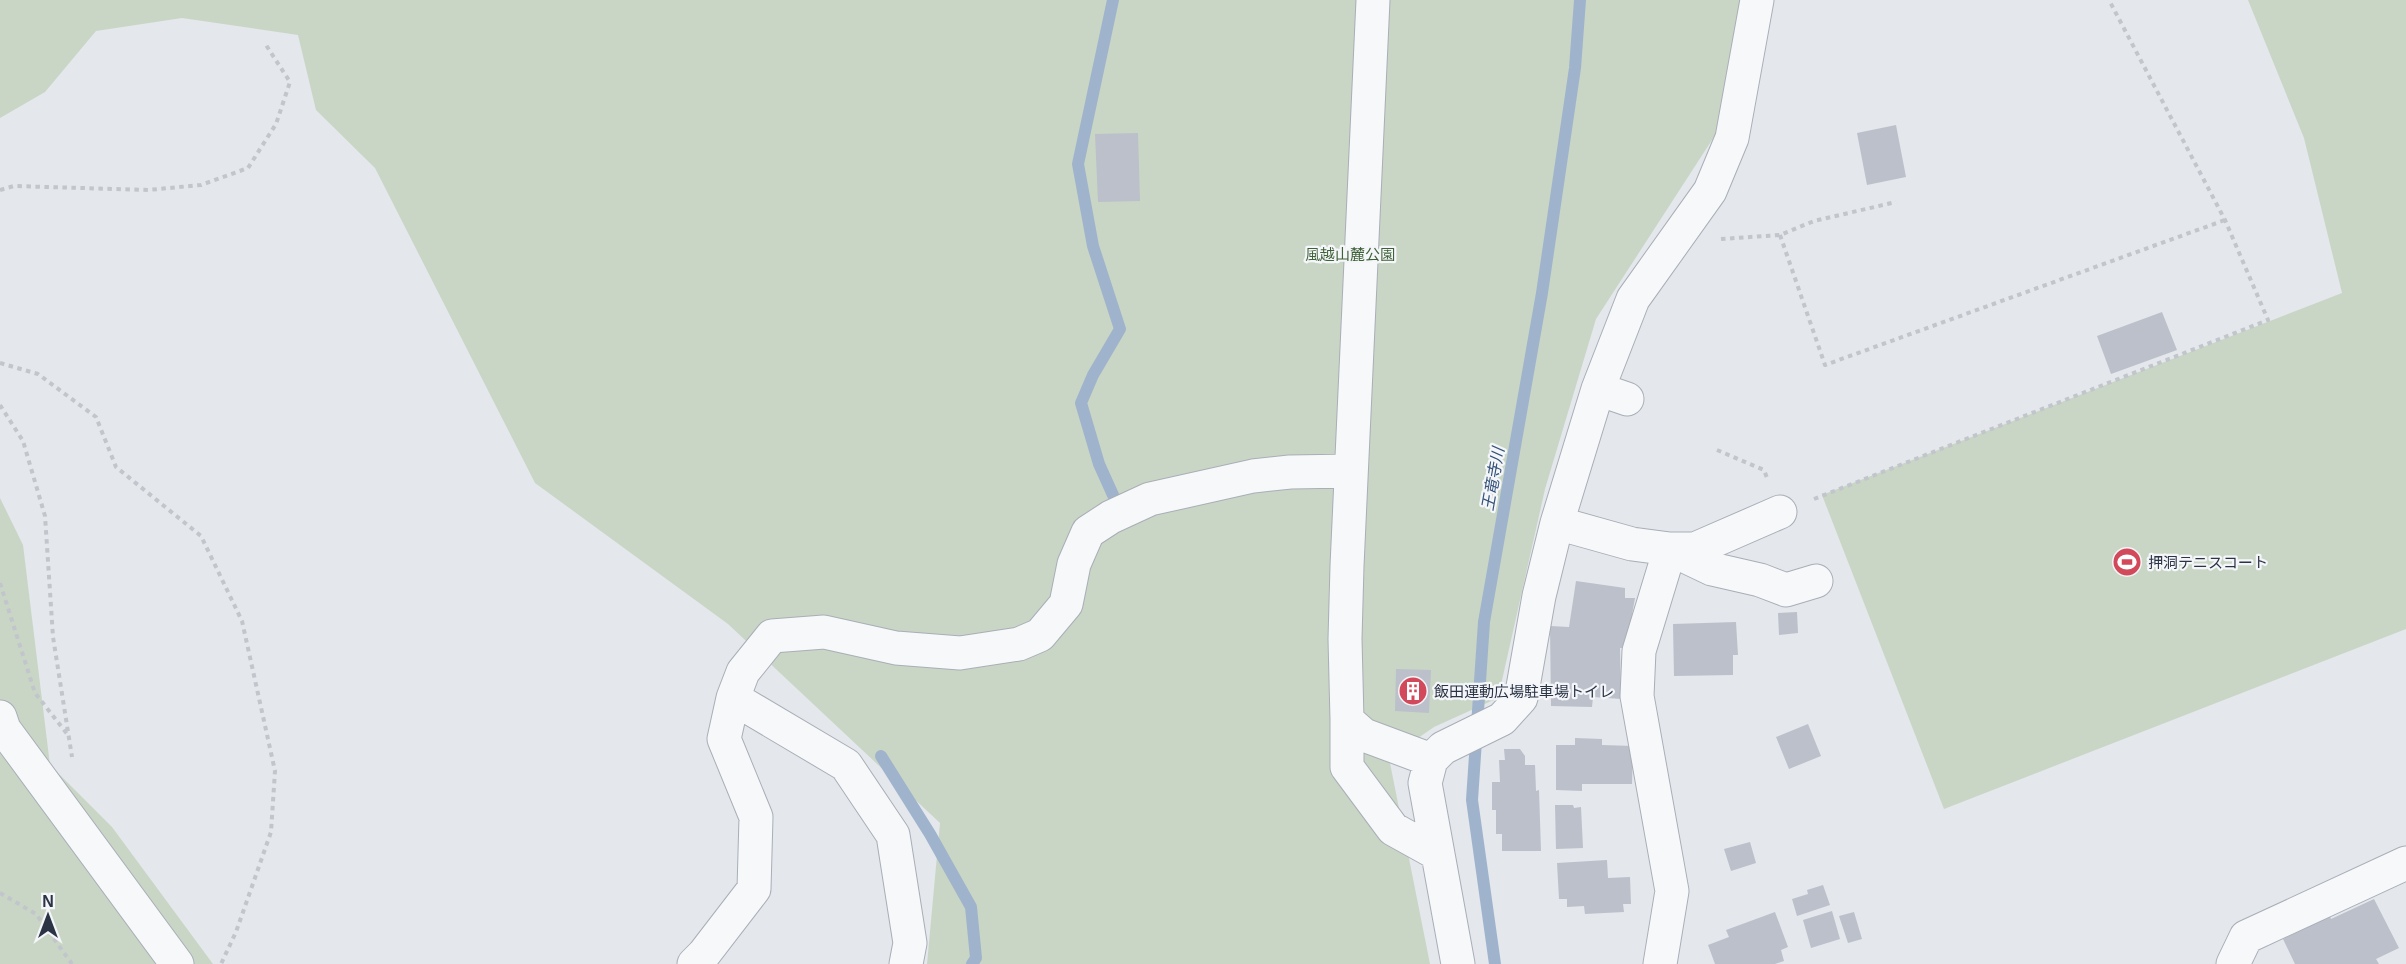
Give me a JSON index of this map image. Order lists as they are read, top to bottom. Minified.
{"water":["王竜寺川"],"parks":["風越山麓公園"],"places":{"sports":["押洞テニスコート"],"building":["飯田運動広場駐車場トイレ"]},"north":"top"}
